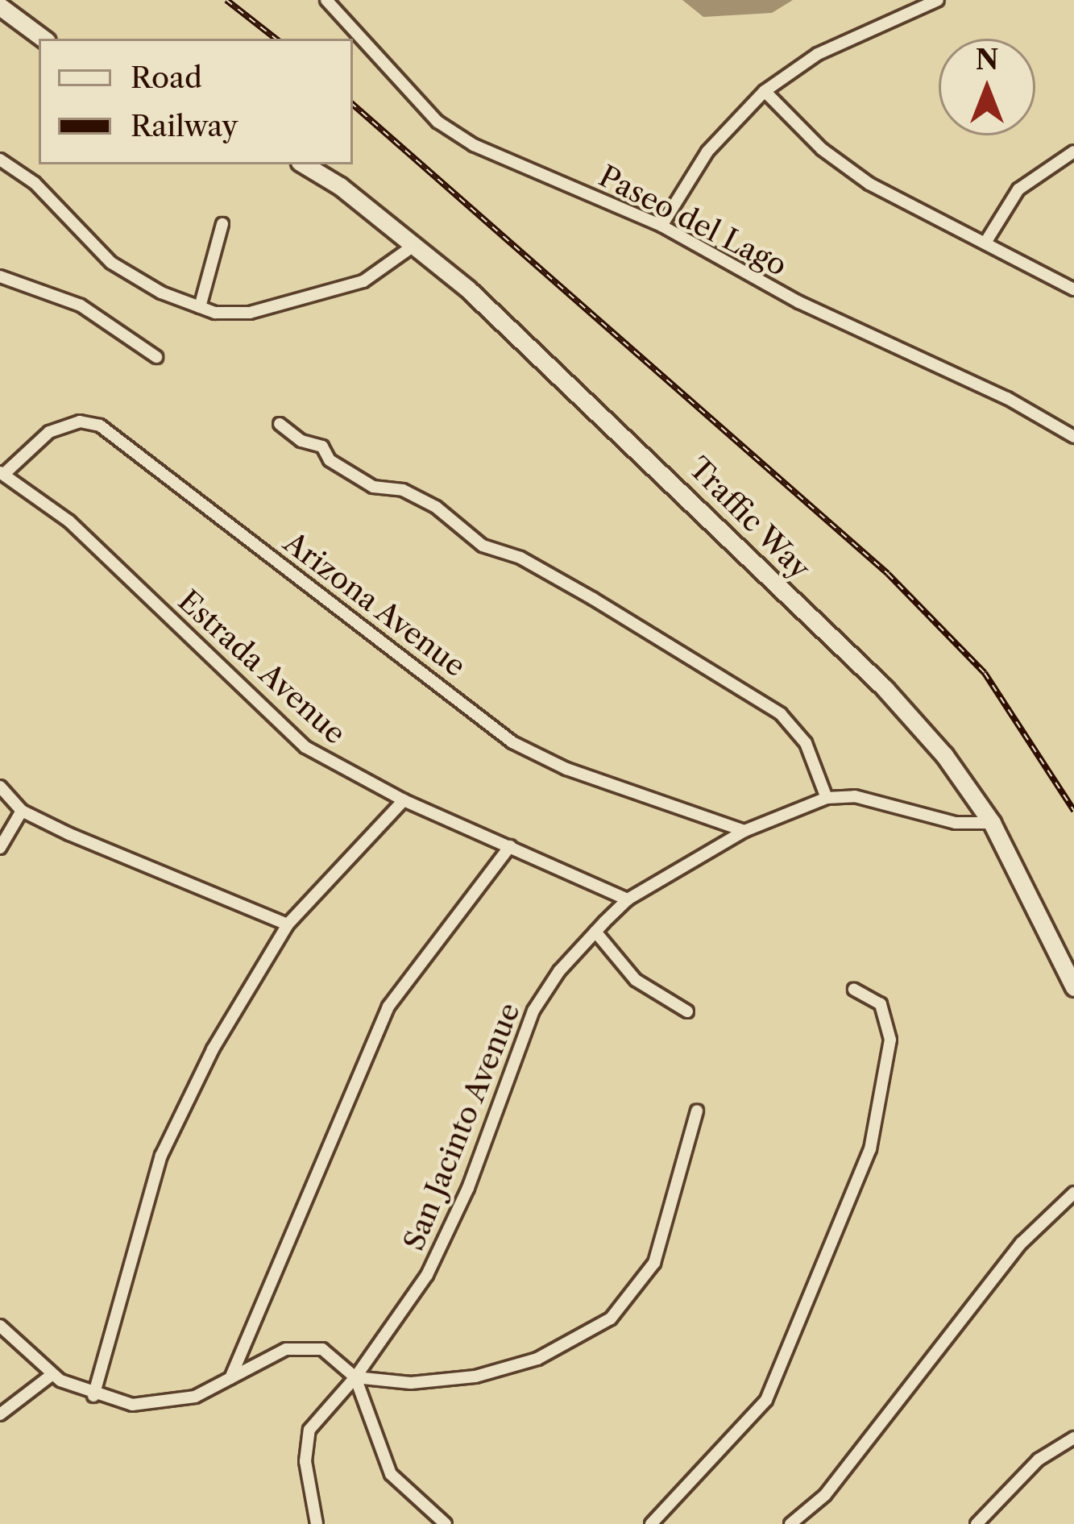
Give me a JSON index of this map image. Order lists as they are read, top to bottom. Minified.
{"streets":{"street":["Paseo del Lago","Traffic Way","Arizona Avenue","Estrada Avenue","San Jacinto Avenue"]},"crossings":[["Traffic Way","San Jacinto Avenue"],["Arizona Avenue","Estrada Avenue"],["Arizona Avenue","San Jacinto Avenue"],["Estrada Avenue","San Jacinto Avenue"]],"legend":["Road","Railway"],"north":"top"}
